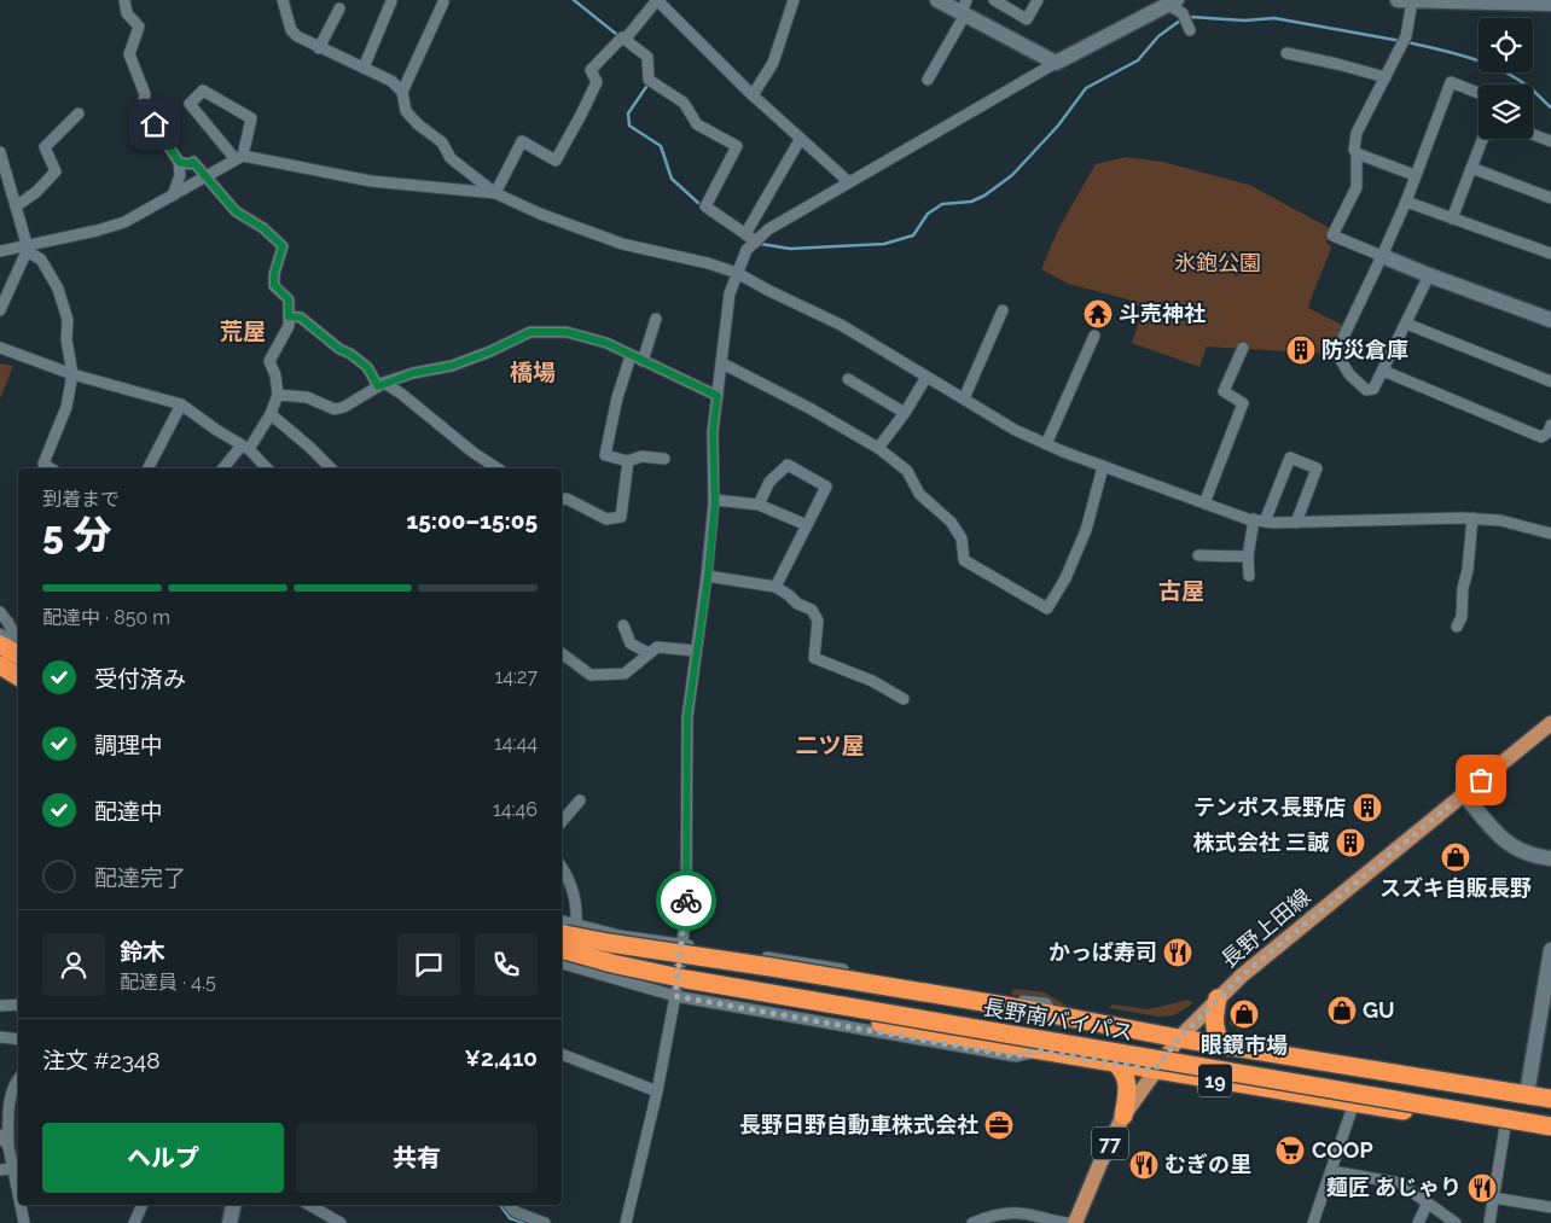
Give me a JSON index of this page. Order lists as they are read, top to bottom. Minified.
{"streets":{"highway":["長野南バイパス","19"],"main road":["長野上田線","77"]},"crossings":[["長野上田線","19"],["長野南バイパス","19"]],"districts":["荒屋","橋場","古屋","二ツ屋"],"parks":["氷鉋公園"],"places":{"temple":["斗売神社"],"building":["防災倉庫","テンポス長野店","株式会社 三誠"],"shop":["スズキ自販長野","GU","眼鏡市場"],"restaurant":["かっぱ寿司","むぎの里","麺匠 あじゃり"],"office":["長野日野自動車株式会社"],"supermarket":["COOP"]},"page":{"heading":["5 分","到着まで","15:00–15:05"],"panel":["鈴木","配達員 · 4.5","注文 #2348","¥2,410"],"bar":"配達中 · 850 m","list":[["受付済み","14:27"],["調理中","14:44"],["配達中","14:46"],"配達完了"],"buttons":["ヘルプ","共有"]}}
